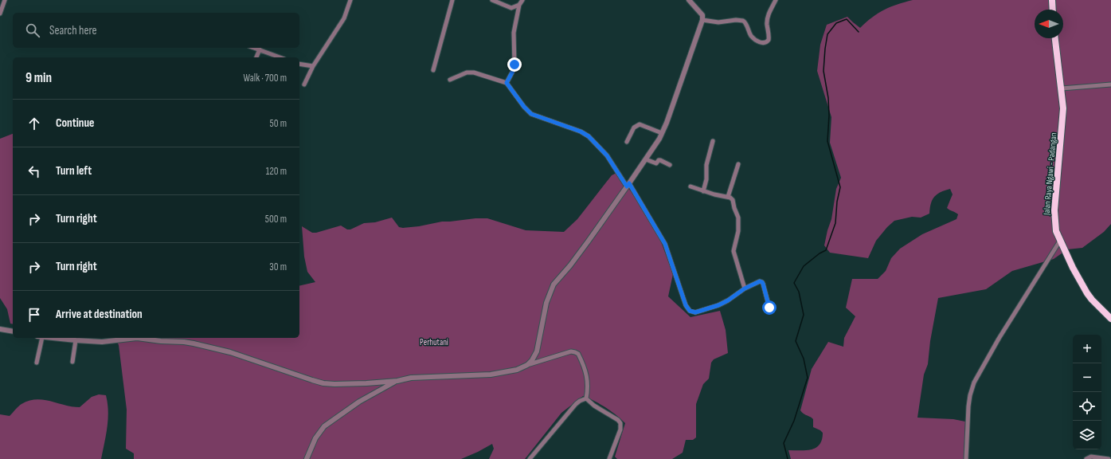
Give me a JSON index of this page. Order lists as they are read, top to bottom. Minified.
{"streets":{"highway":["Jalan Raya Ngawi - Padangan"]},"parks":["Perhutani"],"north":"left","page":{"search":"Search here","heading":["9 min","Walk · 700 m"],"list":[["Continue","50 m"],["Turn left","120 m"],["Turn right","500 m"],["Turn right","30 m"],"Arrive at destination"],"map_buttons":["+","−"]}}
